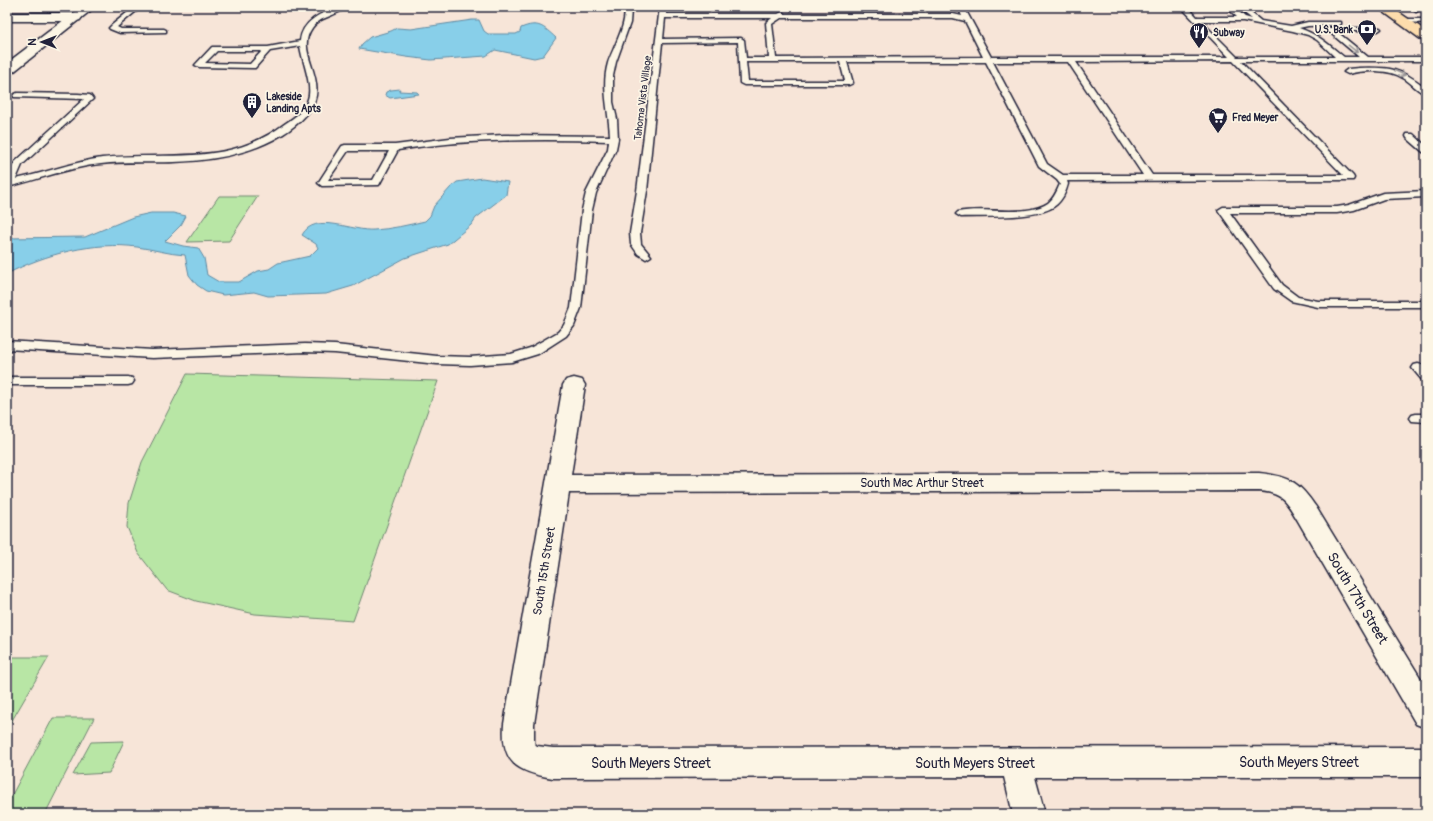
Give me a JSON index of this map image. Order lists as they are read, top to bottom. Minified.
{"streets":{"street":["South Mac Arthur Street","South 15th Street","South 17th Street","South Meyers Street"],"lane":["Tahoma Vista Village"]},"crossings":[["South Mac Arthur Street","South 15th Street"],["South Mac Arthur Street","South 17th Street"],["South 15th Street","South Meyers Street"]],"places":{"bank":["U.S. Bank"],"restaurant":["Subway"],"building":["Lakeside Landing Apts"],"supermarket":["Fred Meyer"]},"north":"left"}
